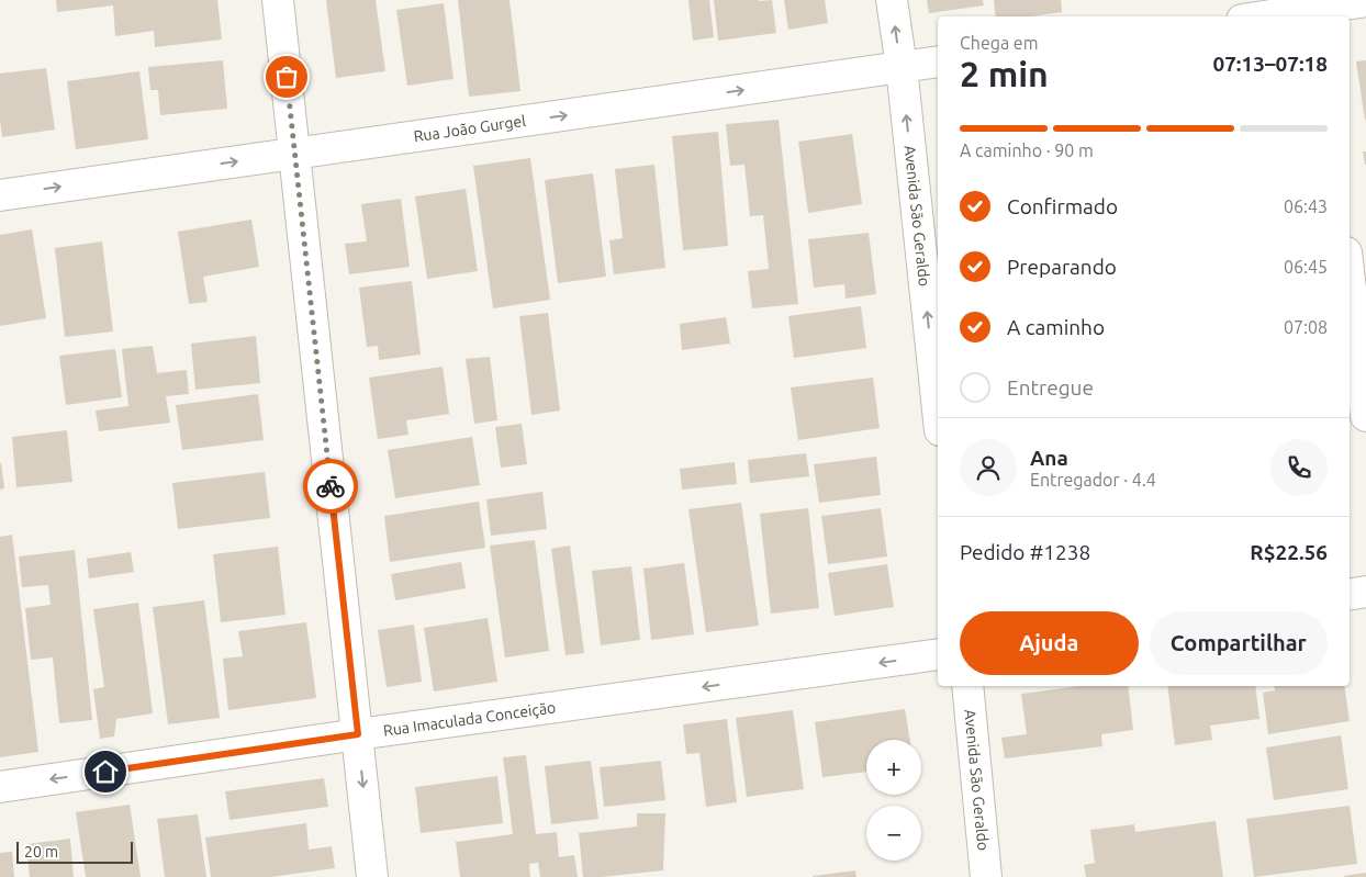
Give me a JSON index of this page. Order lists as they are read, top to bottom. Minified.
{"streets":{"street":["Rua João Gurgel","Avenida São Geraldo","Rua Imaculada Conceição"]},"crossings":[["Rua João Gurgel","Avenida São Geraldo"]],"one_way":["Rua João Gurgel","Avenida São Geraldo","Rua Imaculada Conceição"],"scale_bar":"20 m","page":{"heading":["2 min","Chega em","07:13–07:18"],"panel":["Ana","Entregador · 4.4","Pedido #1238","R$22.56"],"bar":"A caminho · 90 m","list":[["Confirmado","06:43"],["Preparando","06:45"],["A caminho","07:08"],"Entregue"],"buttons":["Ajuda","Compartilhar"],"map_buttons":["+","−"],"scale":"20 m"}}
